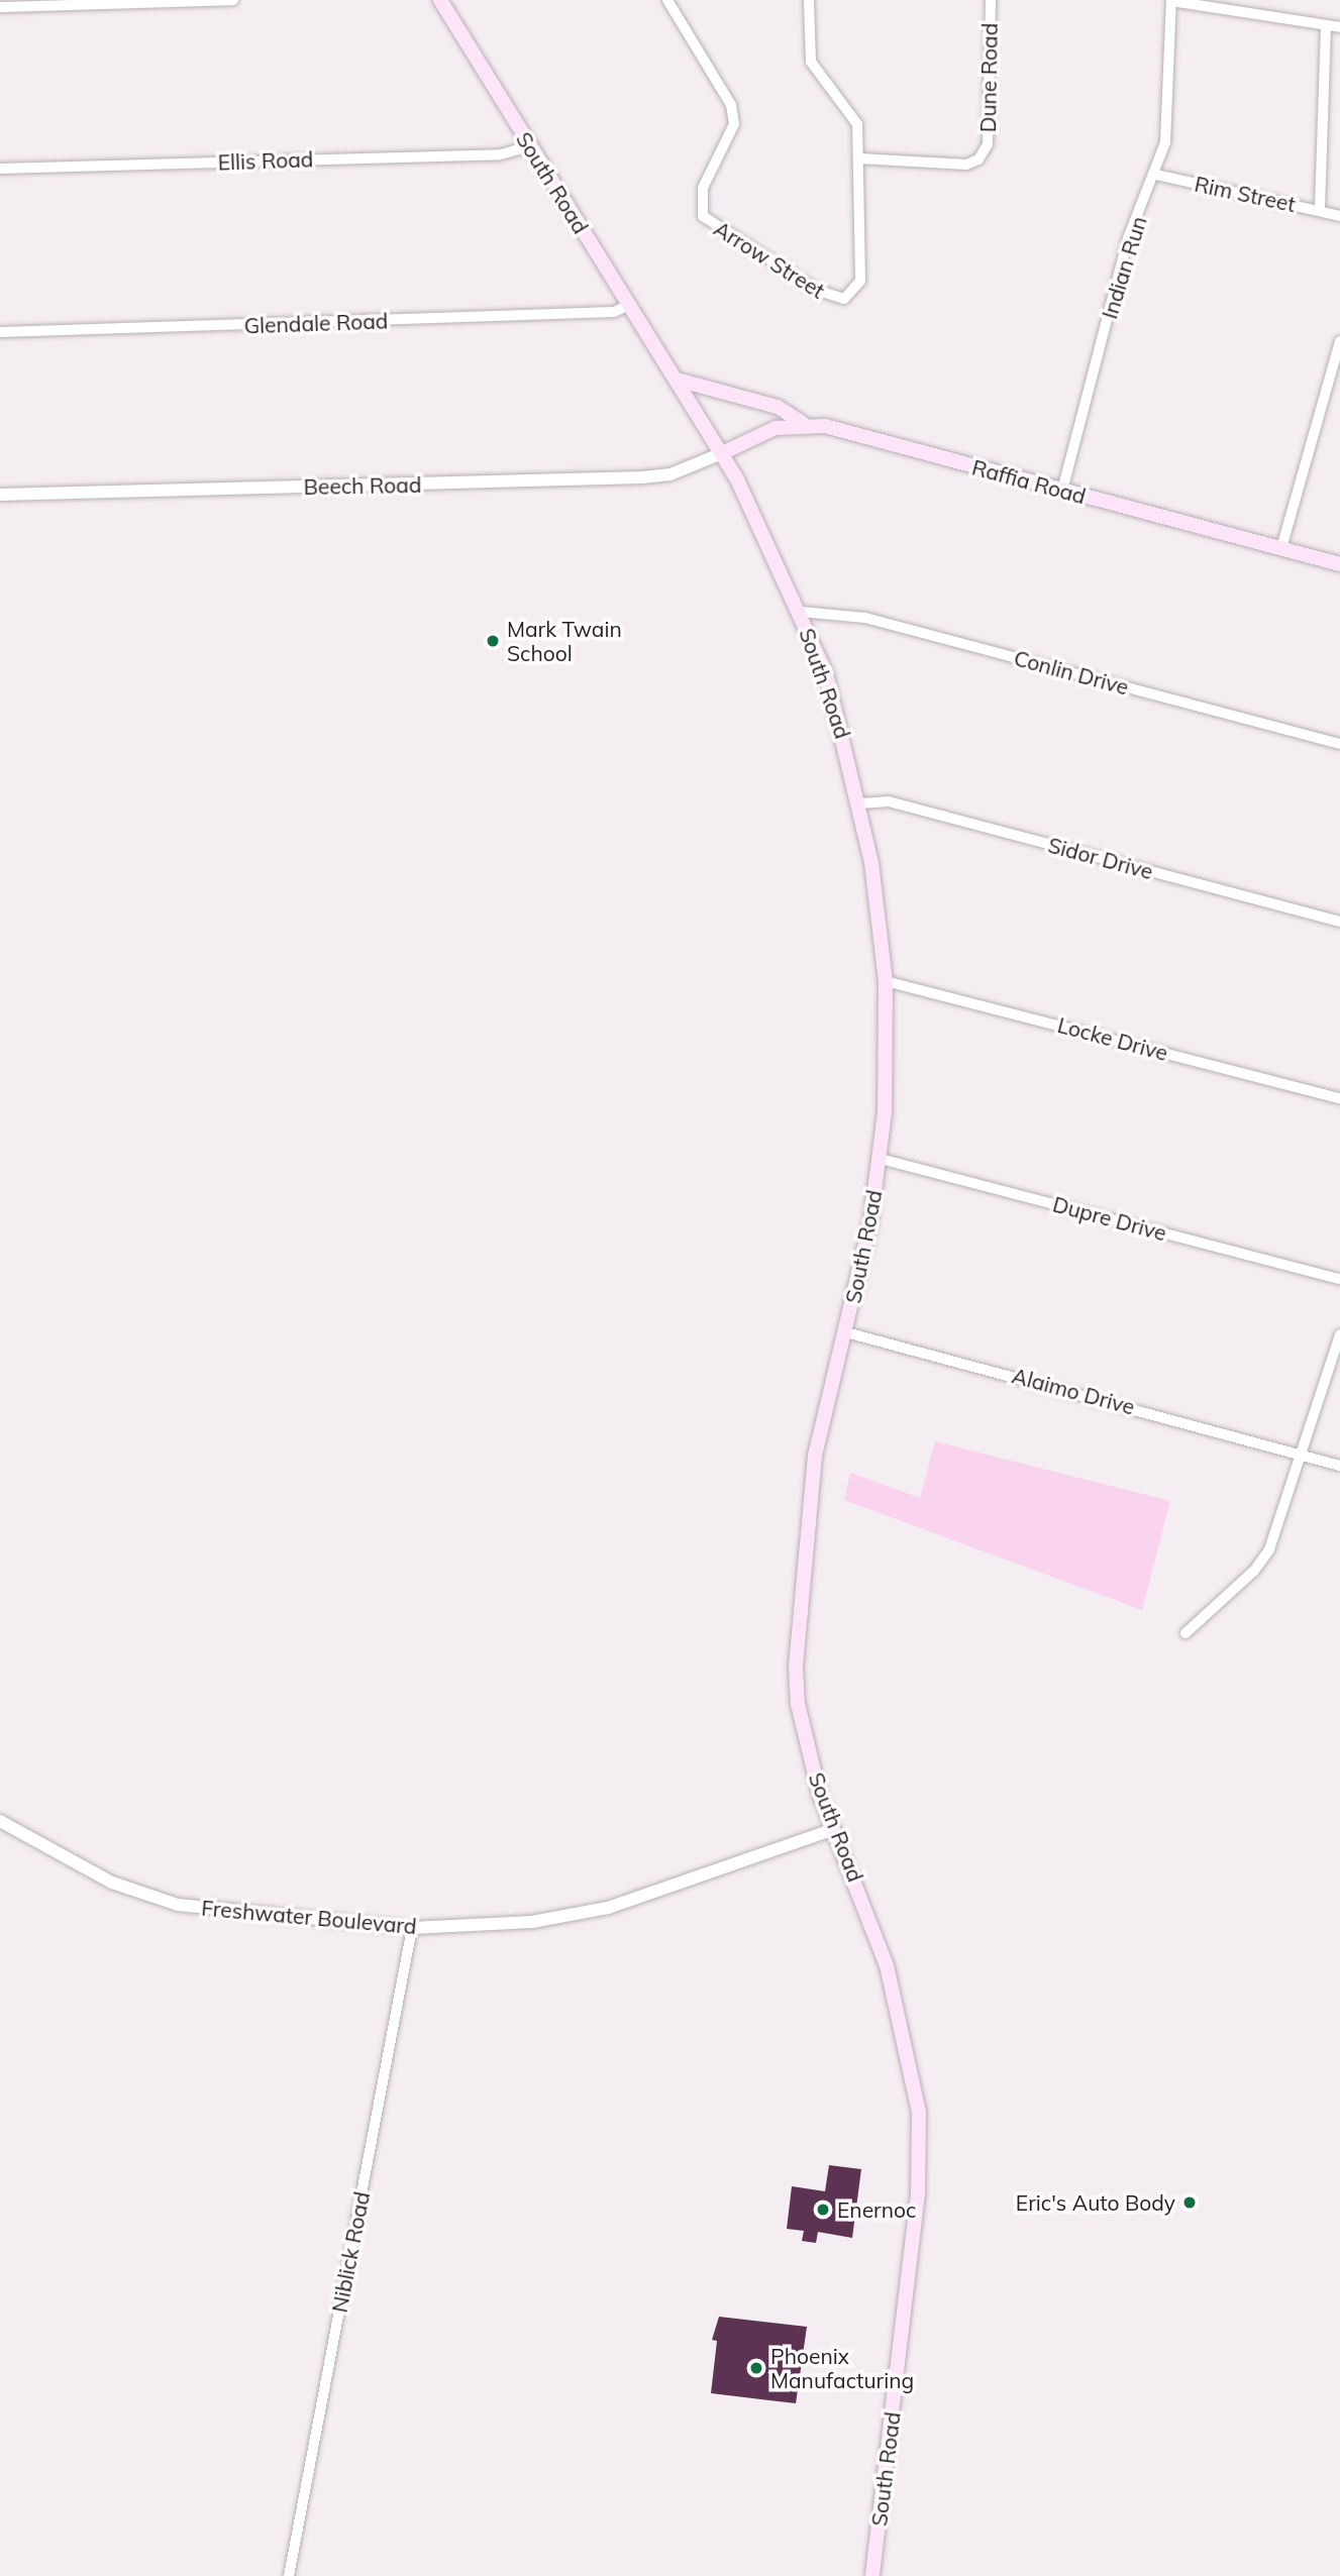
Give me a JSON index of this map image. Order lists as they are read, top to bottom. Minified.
{"streets":{"main road":["South Road","Raffia Road"],"street":["Dune Road","Ellis Road","Rim Street","Arrow Street","Indian Run","Glendale Road","Beech Road","Conlin Drive","Sidor Drive","Locke Drive","Dupre Drive","Alaimo Drive","Freshwater Boulevard","Niblick Road"]},"crossings":[["Dune Road","Arrow Street"],["Ellis Road","South Road"],["South Road","Glendale Road"],["South Road","Raffia Road"],["South Road","Beech Road"],["South Road","Conlin Drive"],["South Road","Sidor Drive"],["South Road","Locke Drive"],["South Road","Dupre Drive"],["South Road","Alaimo Drive"],["South Road","Freshwater Boulevard"],["Rim Street","Indian Run"],["Indian Run","Raffia Road"],["Raffia Road","Beech Road"],["Freshwater Boulevard","Niblick Road"]],"places":["Mark Twain School","Eric's Auto Body","Enernoc","Phoenix Manufacturing"]}
